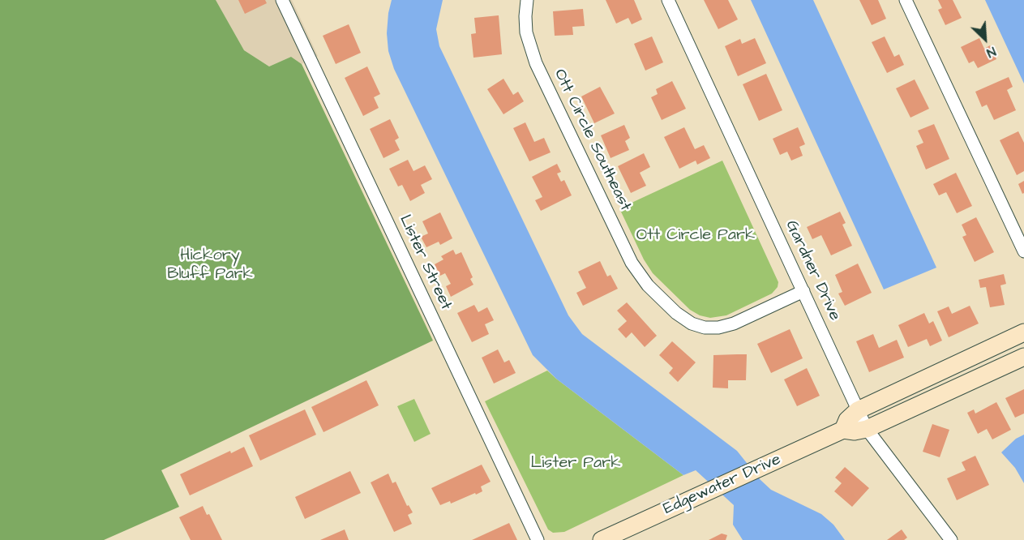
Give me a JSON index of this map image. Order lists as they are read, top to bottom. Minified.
{"streets":{"street":["Ott Circle Southeast","Lister Street","Gardner Drive","Edgewater Drive"]},"crossings":[["Ott Circle Southeast","Gardner Drive"],["Gardner Drive","Edgewater Drive"]],"parks":["Ott Circle Park","Hickory Bluff Park","Lister Park"],"north":"bottom right"}
